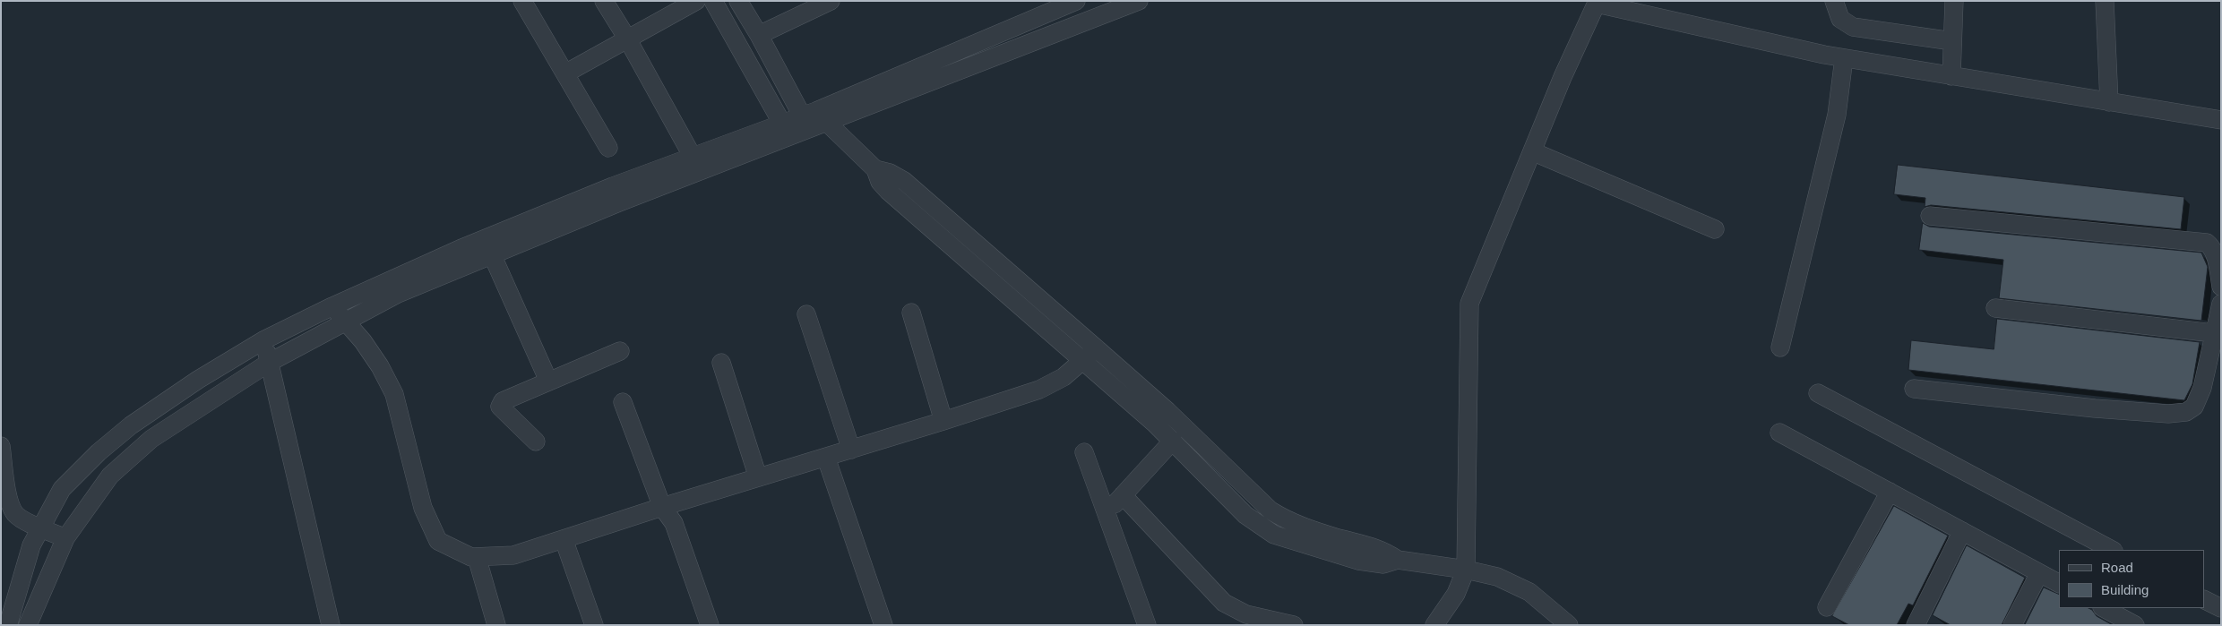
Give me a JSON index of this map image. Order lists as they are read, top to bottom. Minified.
{"legend":["Road","Building"]}
